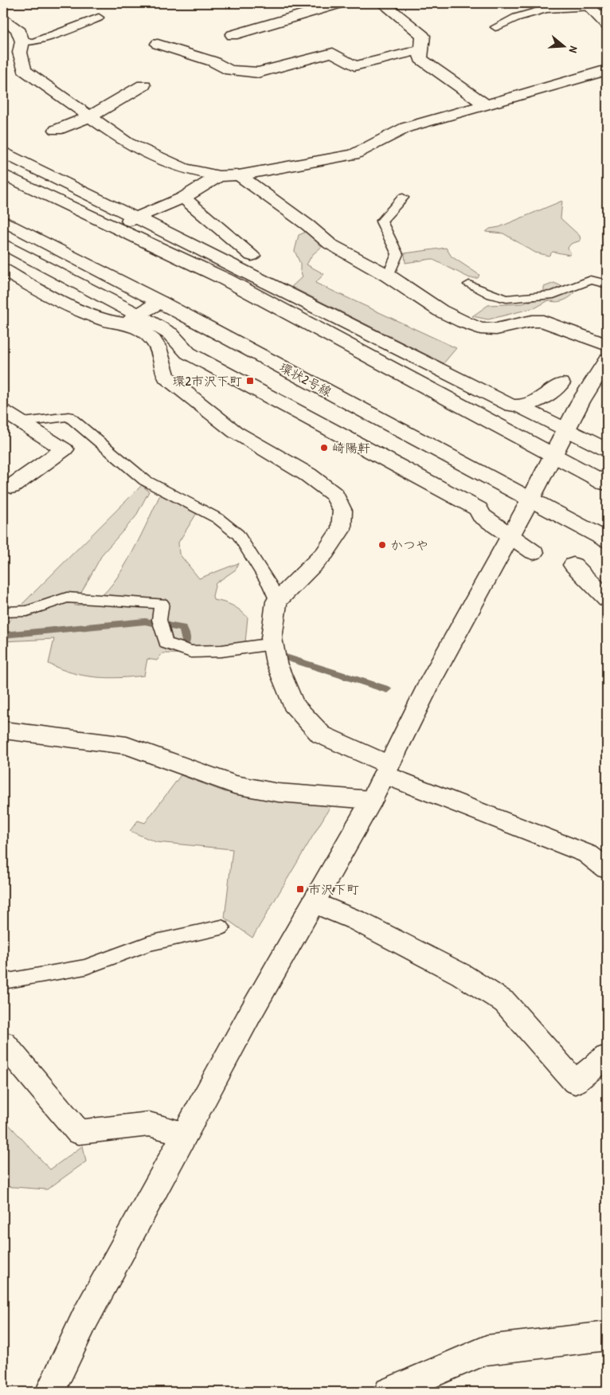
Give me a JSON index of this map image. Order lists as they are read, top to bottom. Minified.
{"streets":{"street":["環状2号線"]},"places":{"transit":["環2市沢下町","市沢下町"],"other":["崎陽軒","かつや"]},"north":"right"}
